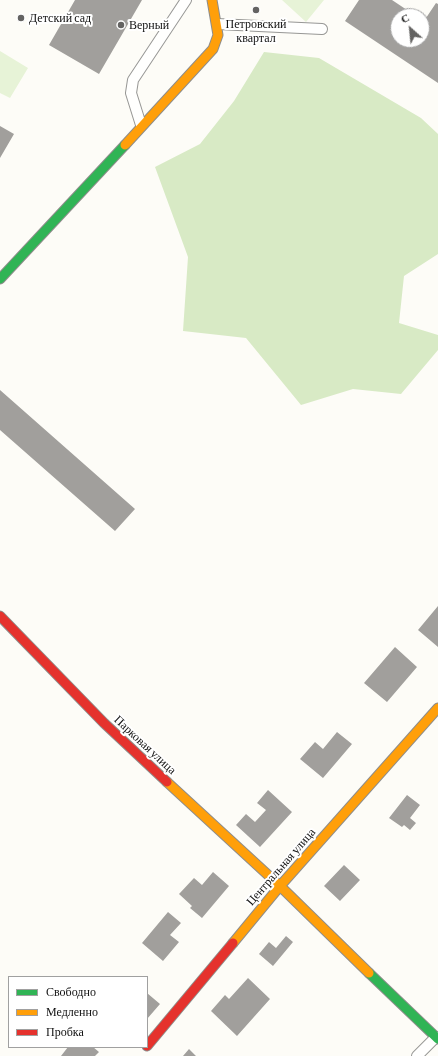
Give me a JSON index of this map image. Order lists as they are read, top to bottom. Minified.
{"streets":{"street":["Парковая улица","Центральная улица"]},"crossings":[["Парковая улица","Центральная улица"]],"places":["Петровский квартал","Детский сад","Верный"],"legend":["Свободно","Медленно","Пробка"],"north":"top left"}
